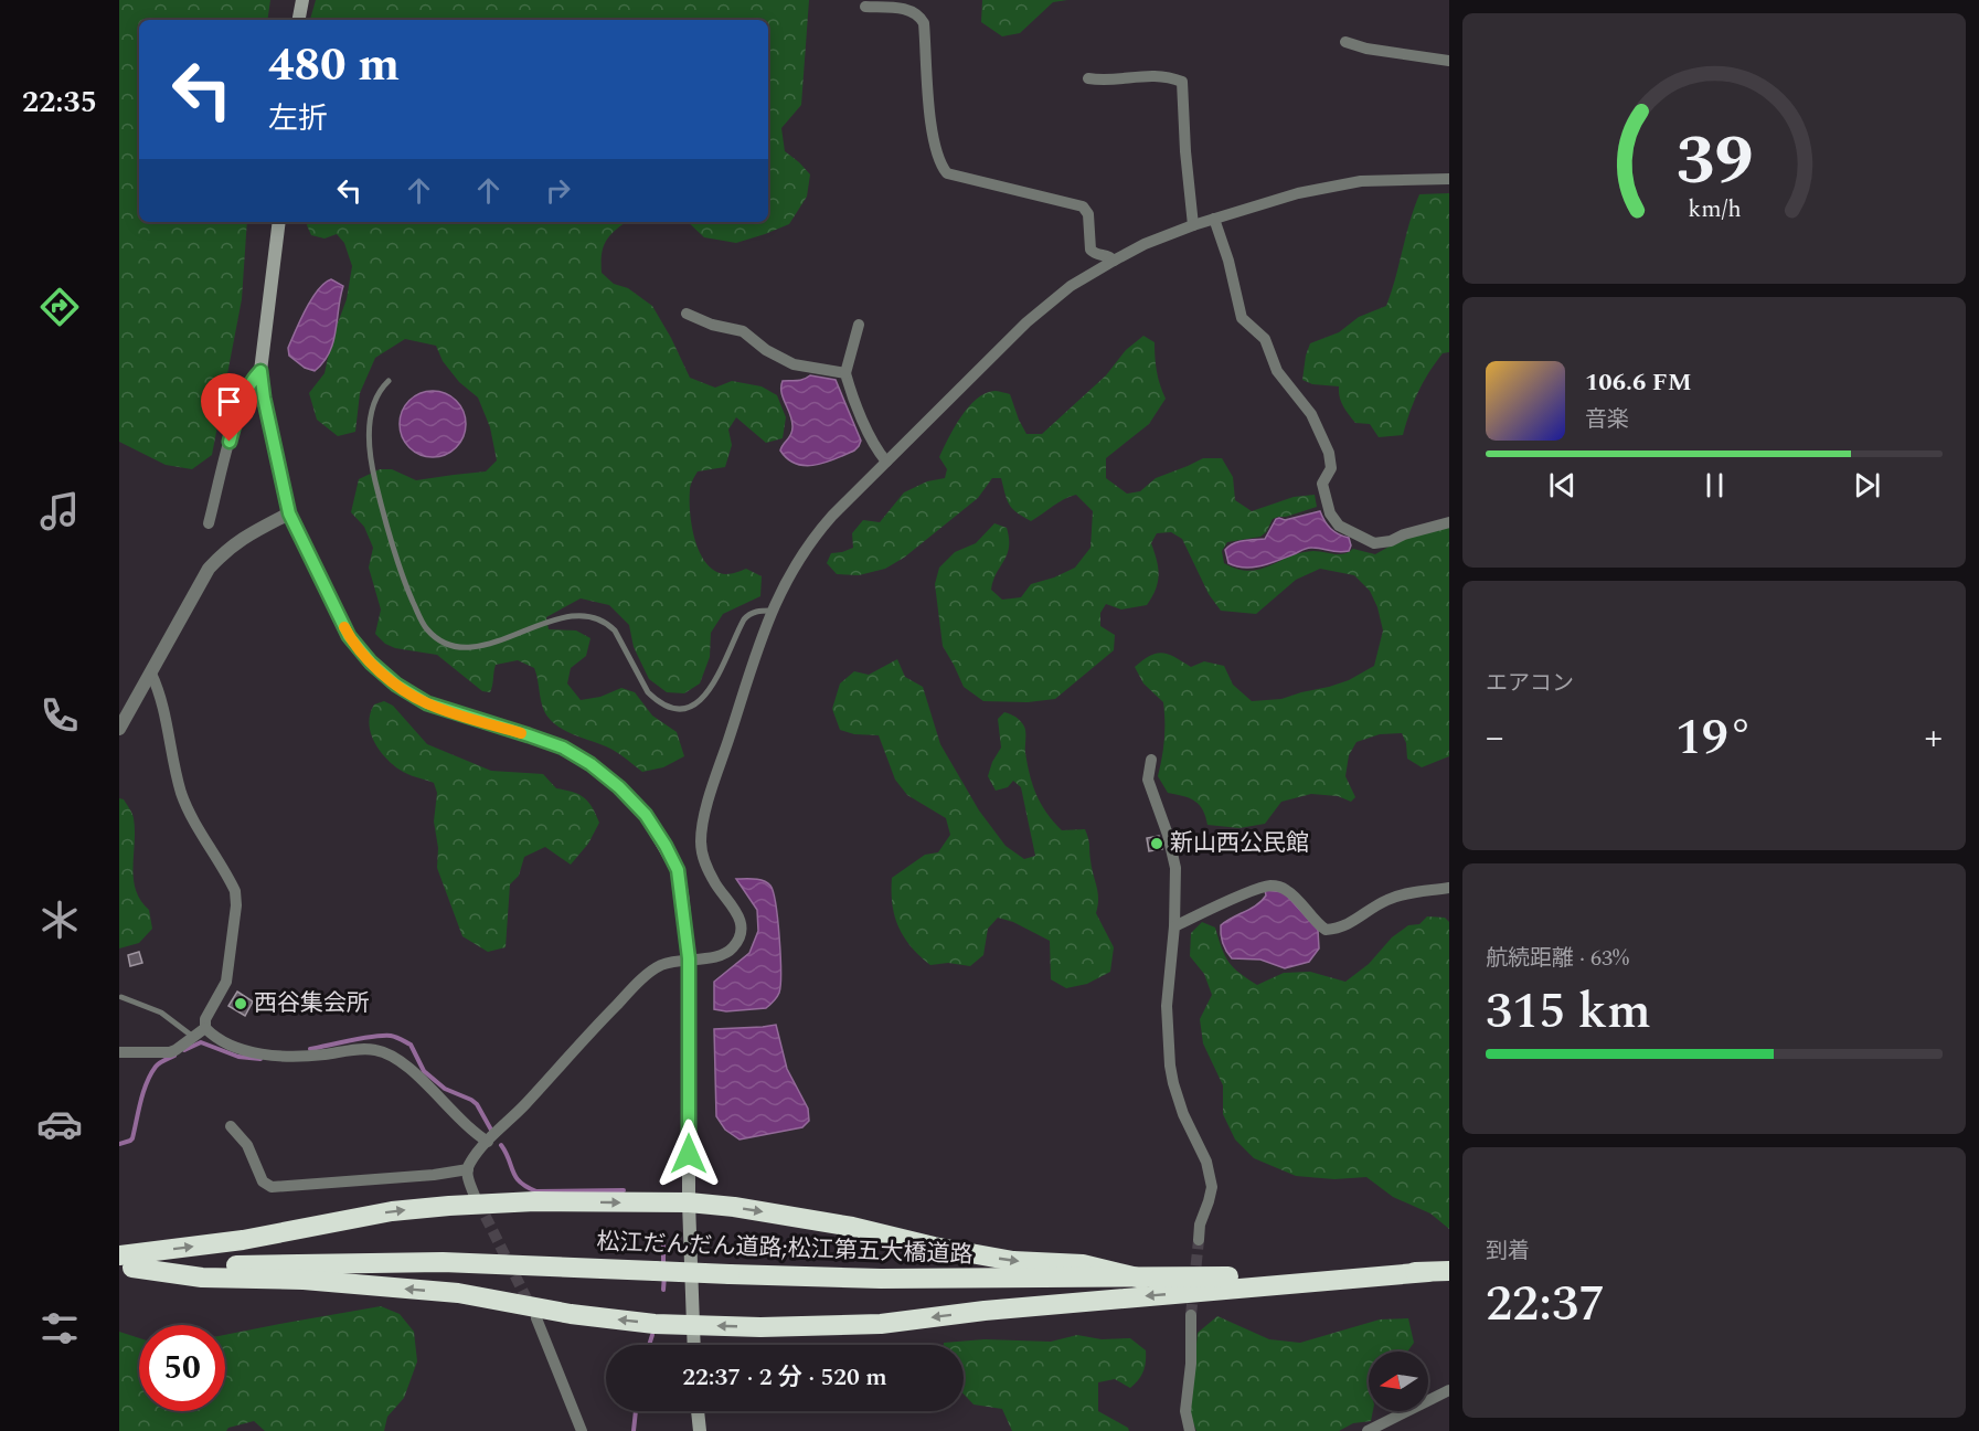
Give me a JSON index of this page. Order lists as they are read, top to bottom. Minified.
{"streets":{"highway":["松江だんだん道路;松江第五大橋道路"]},"places":["新山西公民館","西谷集会所"],"north":"left","page":{"tabs":"22:35","turn":["480 m","左折"],"song":["106.6 FM","音楽"],"tile":["エアコン",["航続距離 · 63%","315 km"],["到着","22:37"]],"heat":["−","19°","+"],"limit":"50","trip":"22:37 · 2 分 · 520 m","gauge":["39","km/h"]}}
